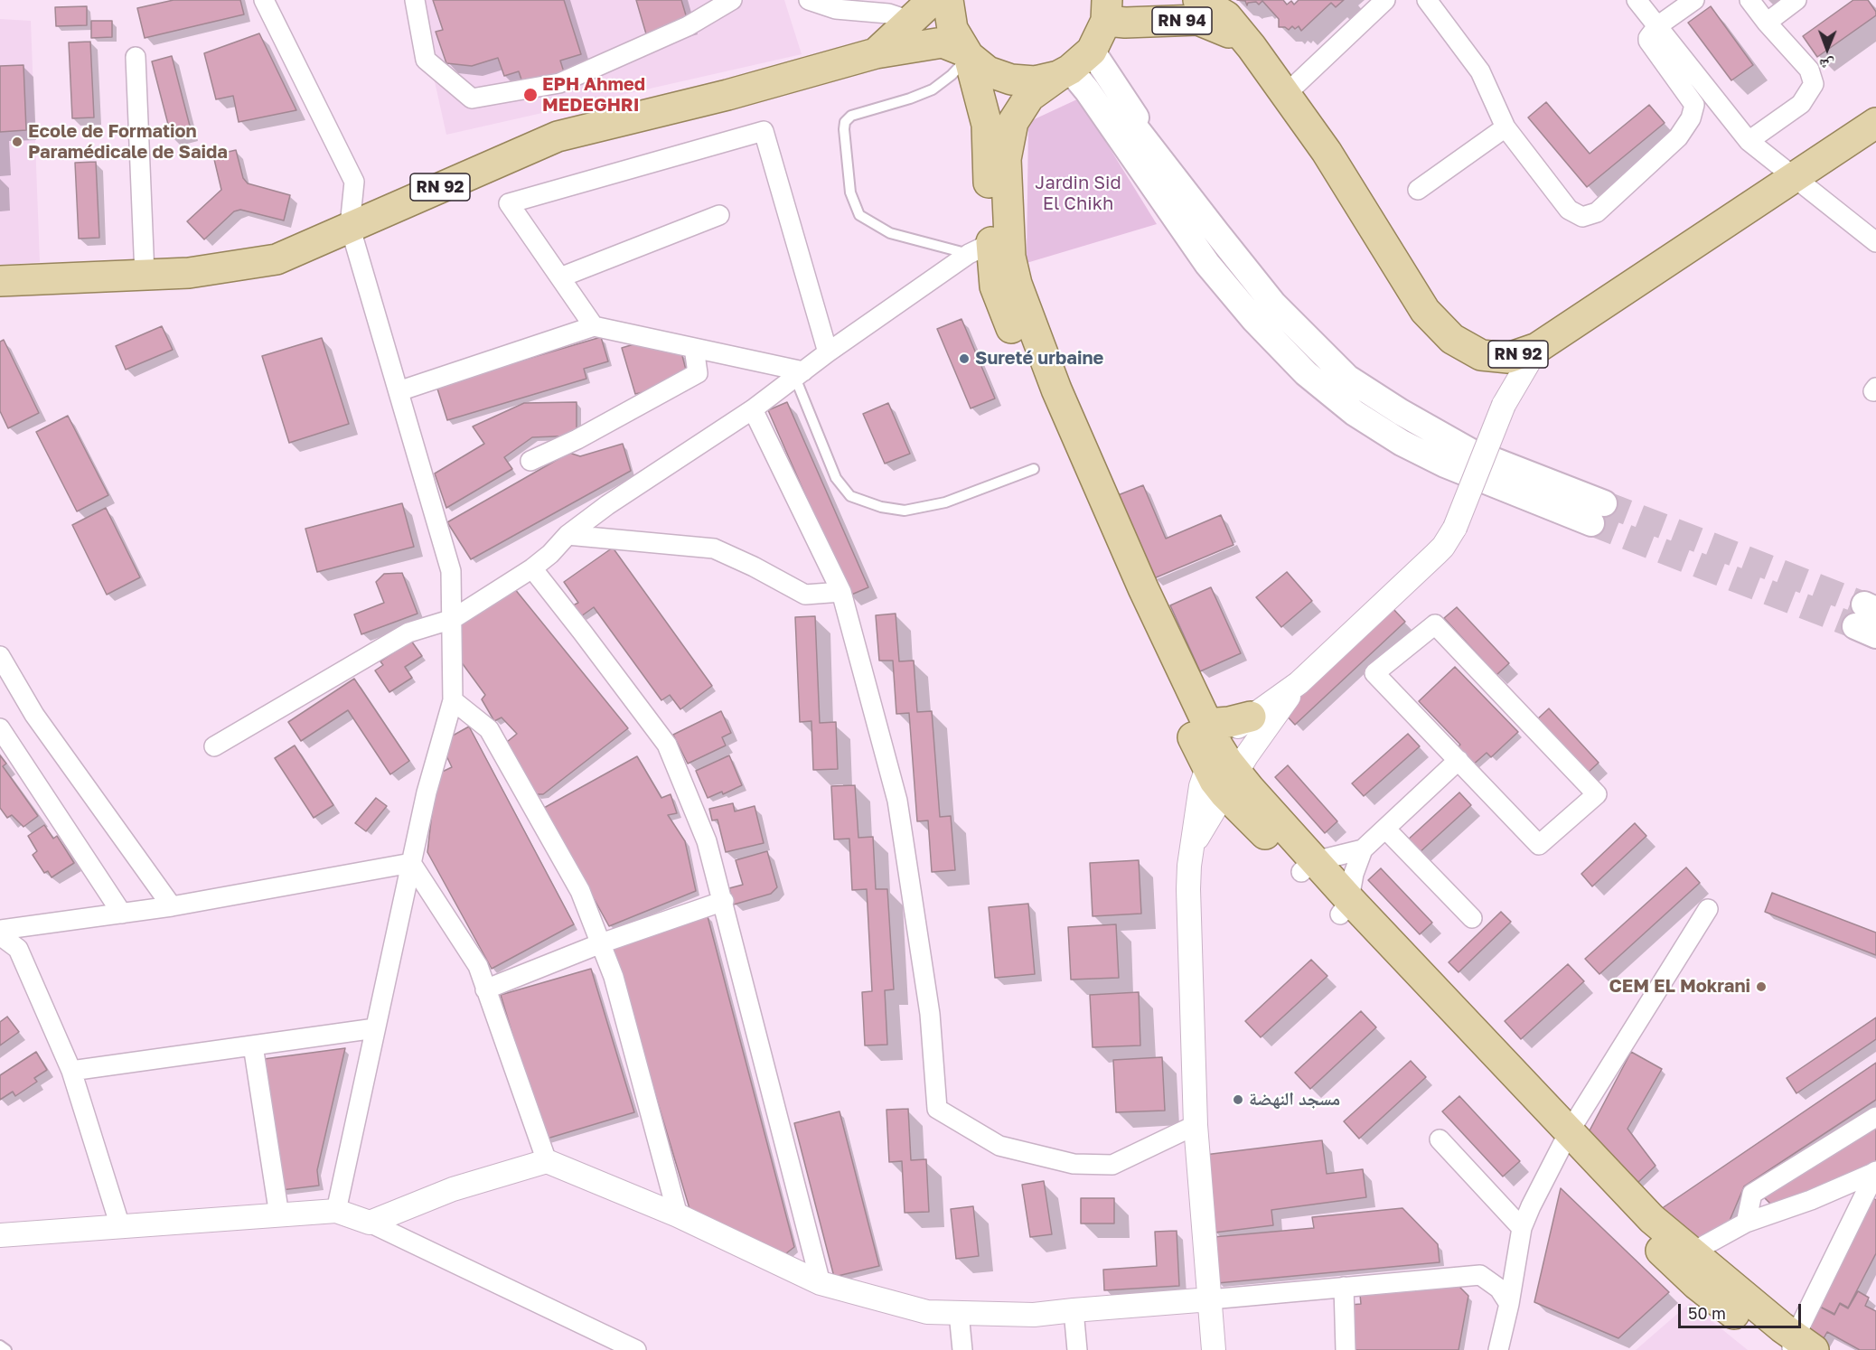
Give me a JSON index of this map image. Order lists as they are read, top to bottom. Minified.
{"streets":{"main road":["RN 94","RN 92"]},"crossings":[["RN 94","RN 92"]],"parks":["Jardin Sid El Chikh"],"places":["EPH Ahmed MEDEGHRI","Ecole de Formation Paramédicale de Saida","Sureté urbaine","CEM EL Mokrani","مسجد النهضة"],"scale_bar":"50 m","north":"bottom"}
